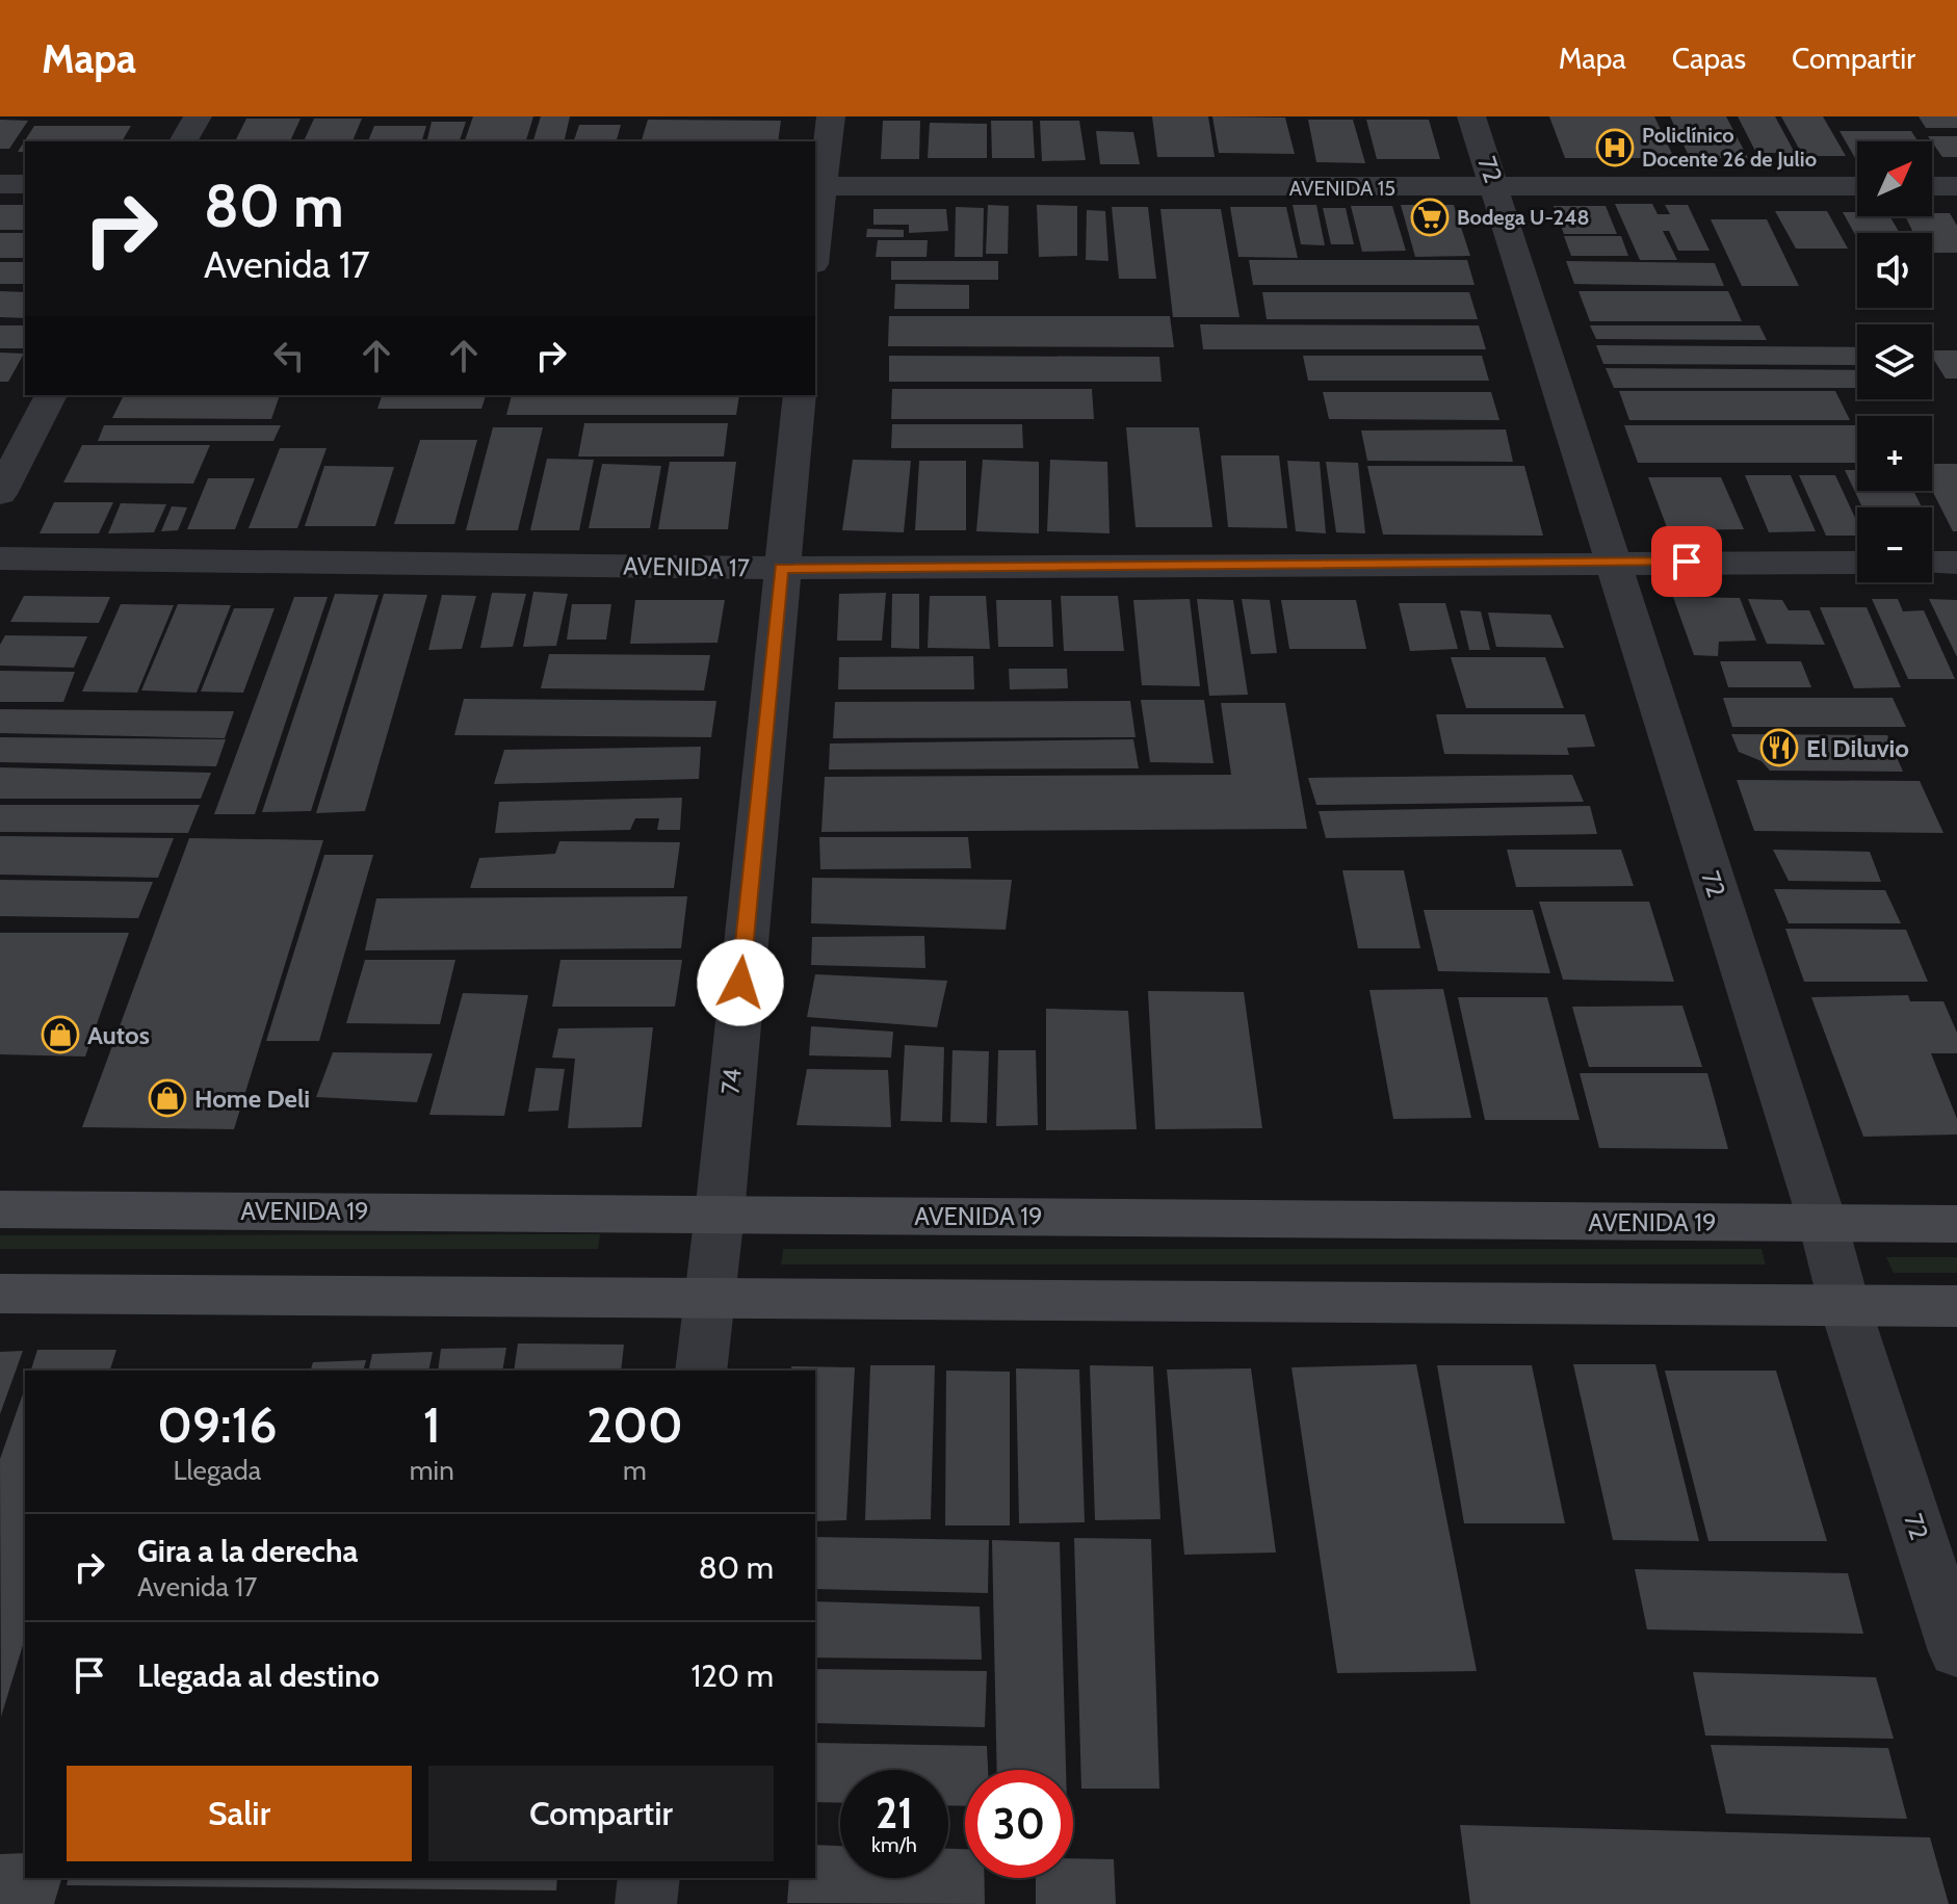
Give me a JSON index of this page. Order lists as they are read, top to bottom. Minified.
{"streets":{"main road":["AVENIDA 19"],"street":["72","AVENIDA 15","AVENIDA 17","74"]},"crossings":[["72","AVENIDA 15"],["72","AVENIDA 17"],["72","AVENIDA 19"],["AVENIDA 17","74"],["74","AVENIDA 19"]],"places":{"hospital":["Policlínico Docente 26 de Julio"],"supermarket":["Bodega U-248"],"restaurant":["El Diluvio"],"shop":["Autos","Home Deli"]},"north":"top right","page":{"header":"Mapa","nav":["Mapa","Capas","Compartir"],"map_buttons":["+","−"],"turn":["80 m","Avenida 17"],"eta":["09:16","Llegada","1","min","200","m"],"list":[{"name":"Gira a la derecha","note":"Avenida 17","value":"80 m"},{"name":"Llegada al destino","value":"120 m"}],"buttons":["Salir","Compartir"],"speed":"21 km/h","limit":"30"}}
